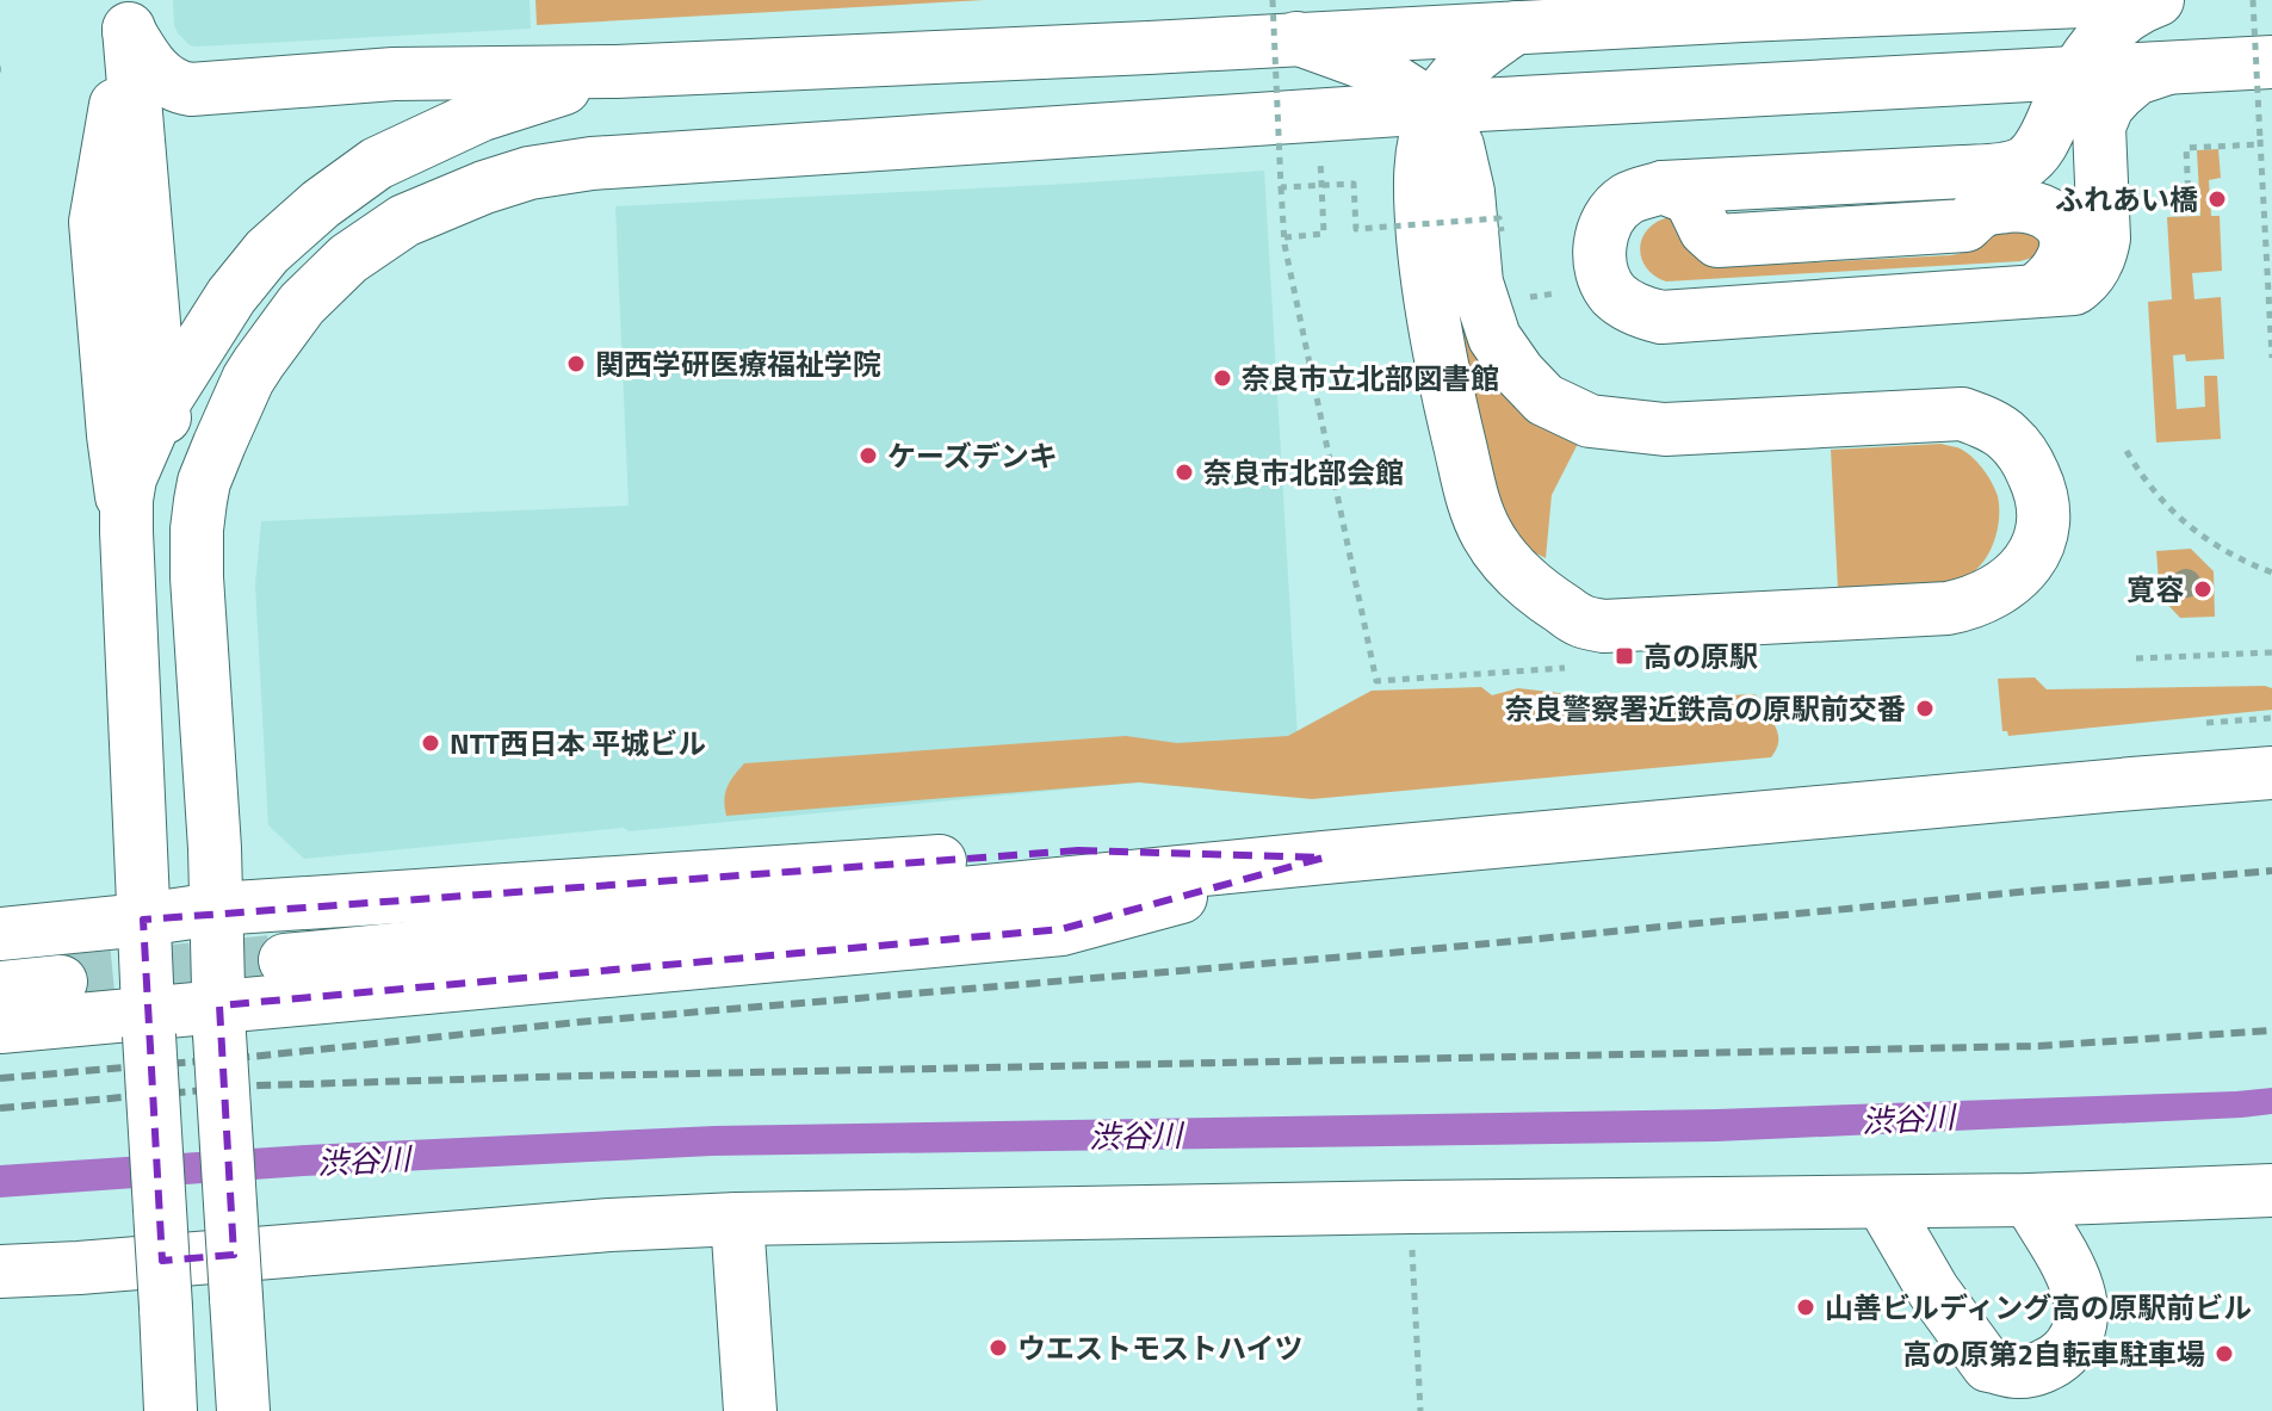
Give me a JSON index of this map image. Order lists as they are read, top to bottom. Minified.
{"water":["渋谷川"],"places":{"other":["ふれあい橋","関西学研医療福祉学院","奈良市立北部図書館","ケーズデンキ","奈良市北部会館","寛容","奈良警察署近鉄高の原駅前交番","NTT西日本 平城ビル","山善ビルディング高の原駅前ビル","ウエストモストハイツ","高の原第2自転車駐車場"],"transit":["高の原駅"]}}
